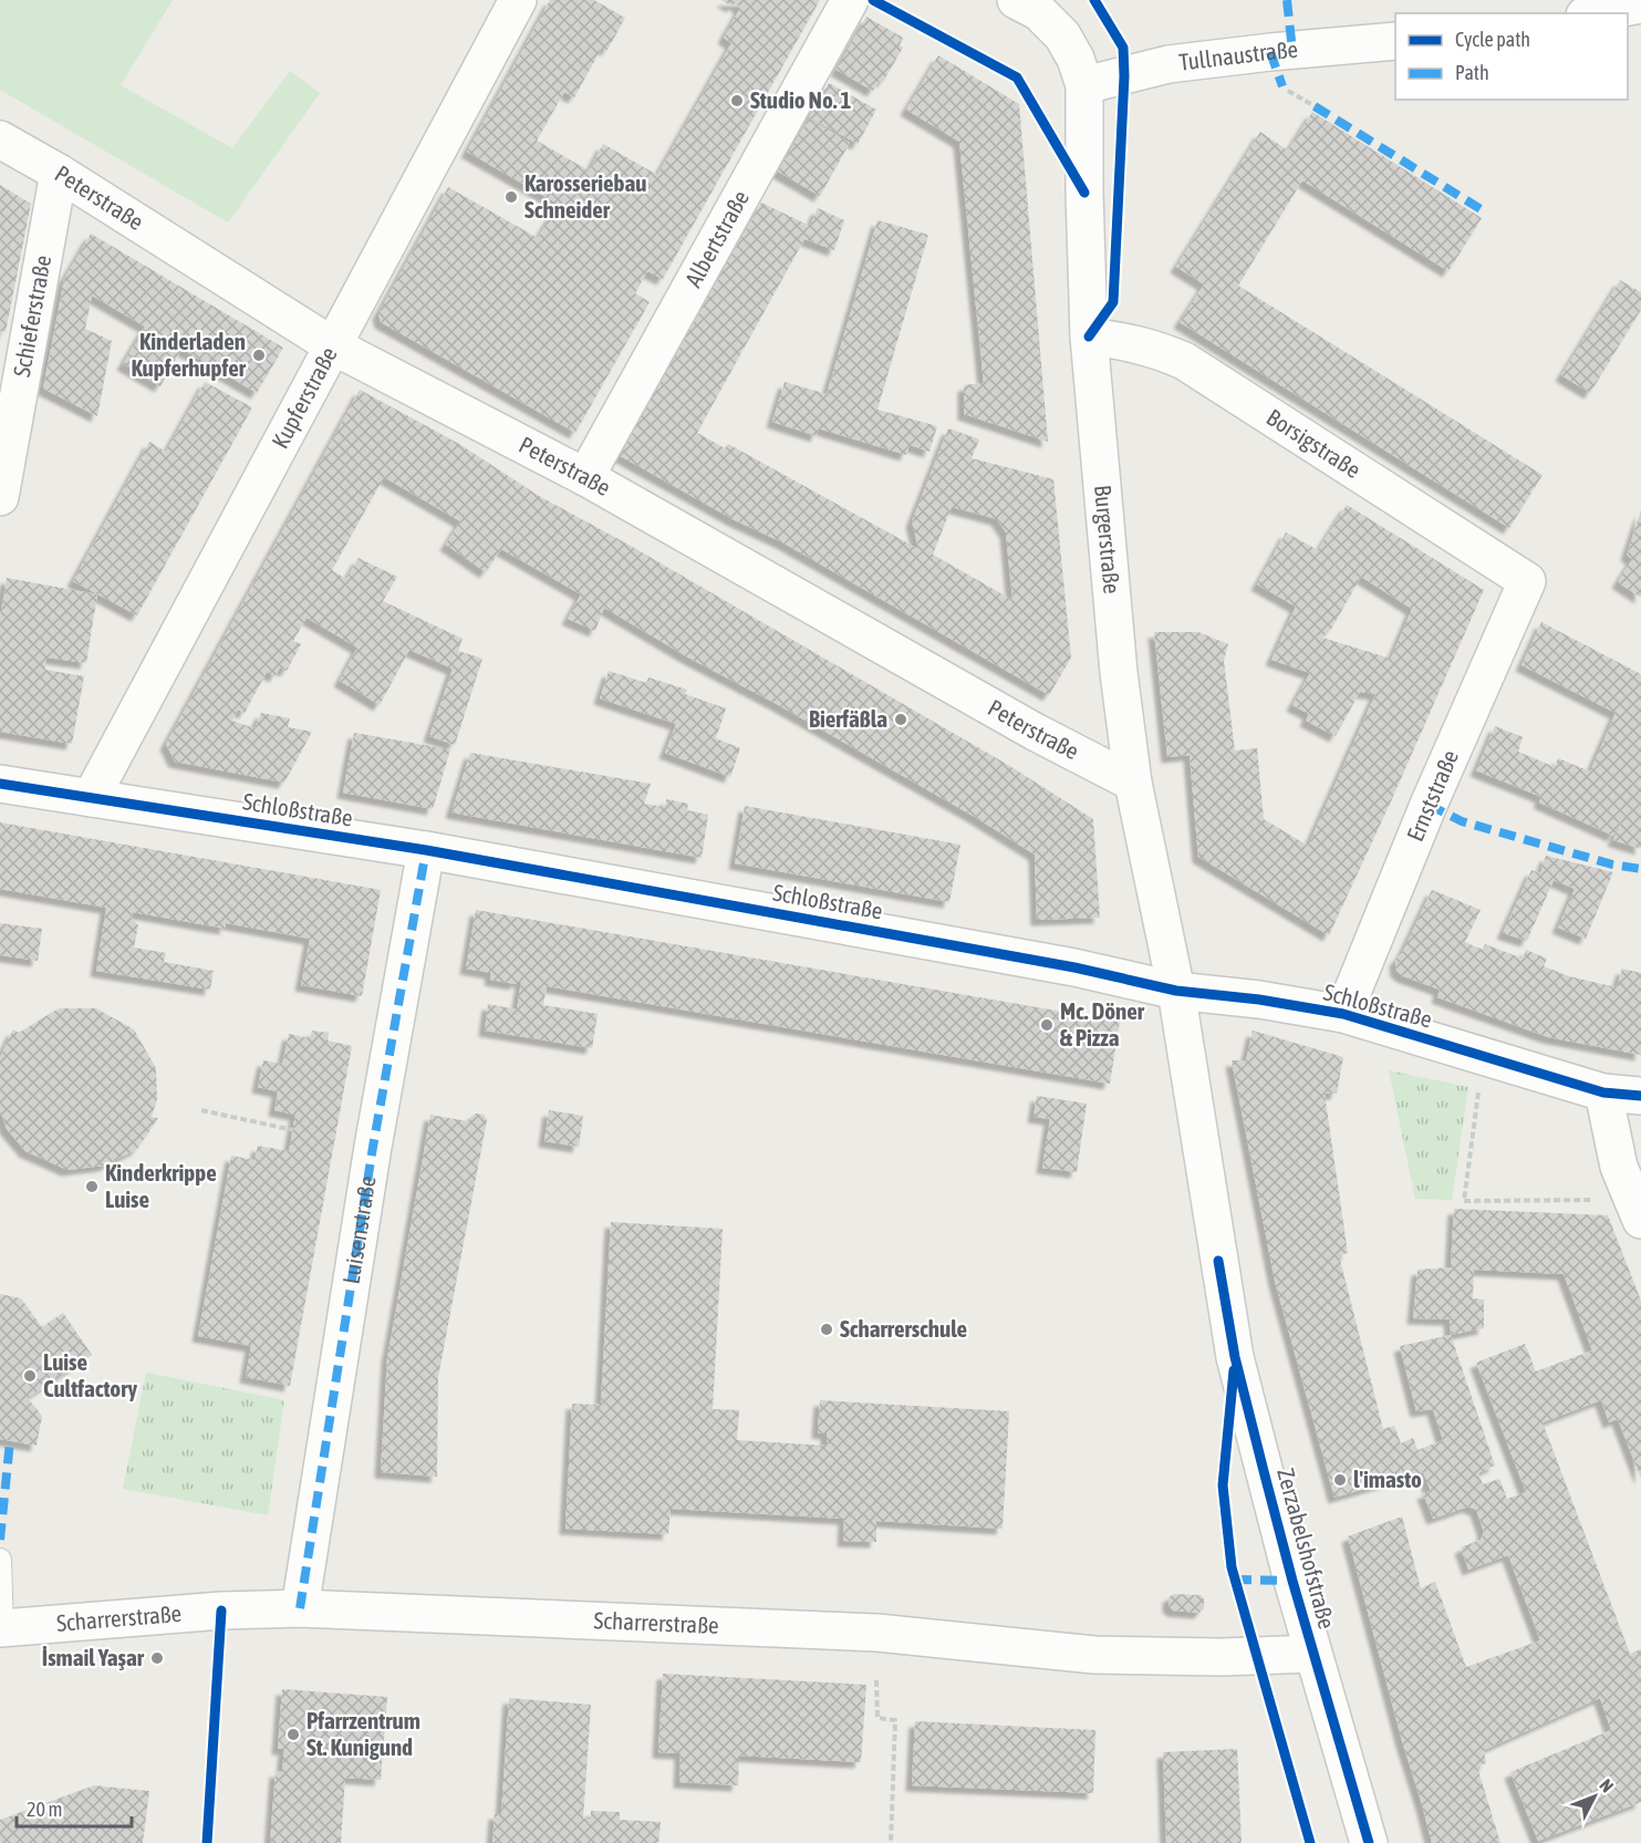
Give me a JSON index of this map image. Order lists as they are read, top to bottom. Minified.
{"streets":{"street":["Tullnaustraße","Peterstraße","Albertstraße","Schieferstraße","Kupferstraße","Borsigstraße","Burgerstraße","Ernststraße","Schloßstraße","Luisenstraße","Zerzabelshofstraße","Scharrerstraße"]},"crossings":[["Tullnaustraße","Burgerstraße"],["Peterstraße","Albertstraße"],["Peterstraße","Schieferstraße"],["Peterstraße","Kupferstraße"],["Peterstraße","Burgerstraße"],["Kupferstraße","Schloßstraße"],["Borsigstraße","Burgerstraße"],["Borsigstraße","Ernststraße"],["Burgerstraße","Schloßstraße"],["Burgerstraße","Zerzabelshofstraße"],["Ernststraße","Schloßstraße"],["Schloßstraße","Luisenstraße"],["Schloßstraße","Zerzabelshofstraße"],["Luisenstraße","Scharrerstraße"],["Zerzabelshofstraße","Scharrerstraße"]],"places":["Studio No. 1","Karosseriebau Schneider","Kinderladen Kupferhupfer","Bierfäßla","Mc. Döner & Pizza","Kinderkrippe Luise","Scharrerschule","Luise Cultfactory","l'imasto","İsmail Yaşar","Pfarrzentrum St. Kunigund"],"legend":["Cycle path","Path"],"scale_bar":"20 m","north":"top right"}
